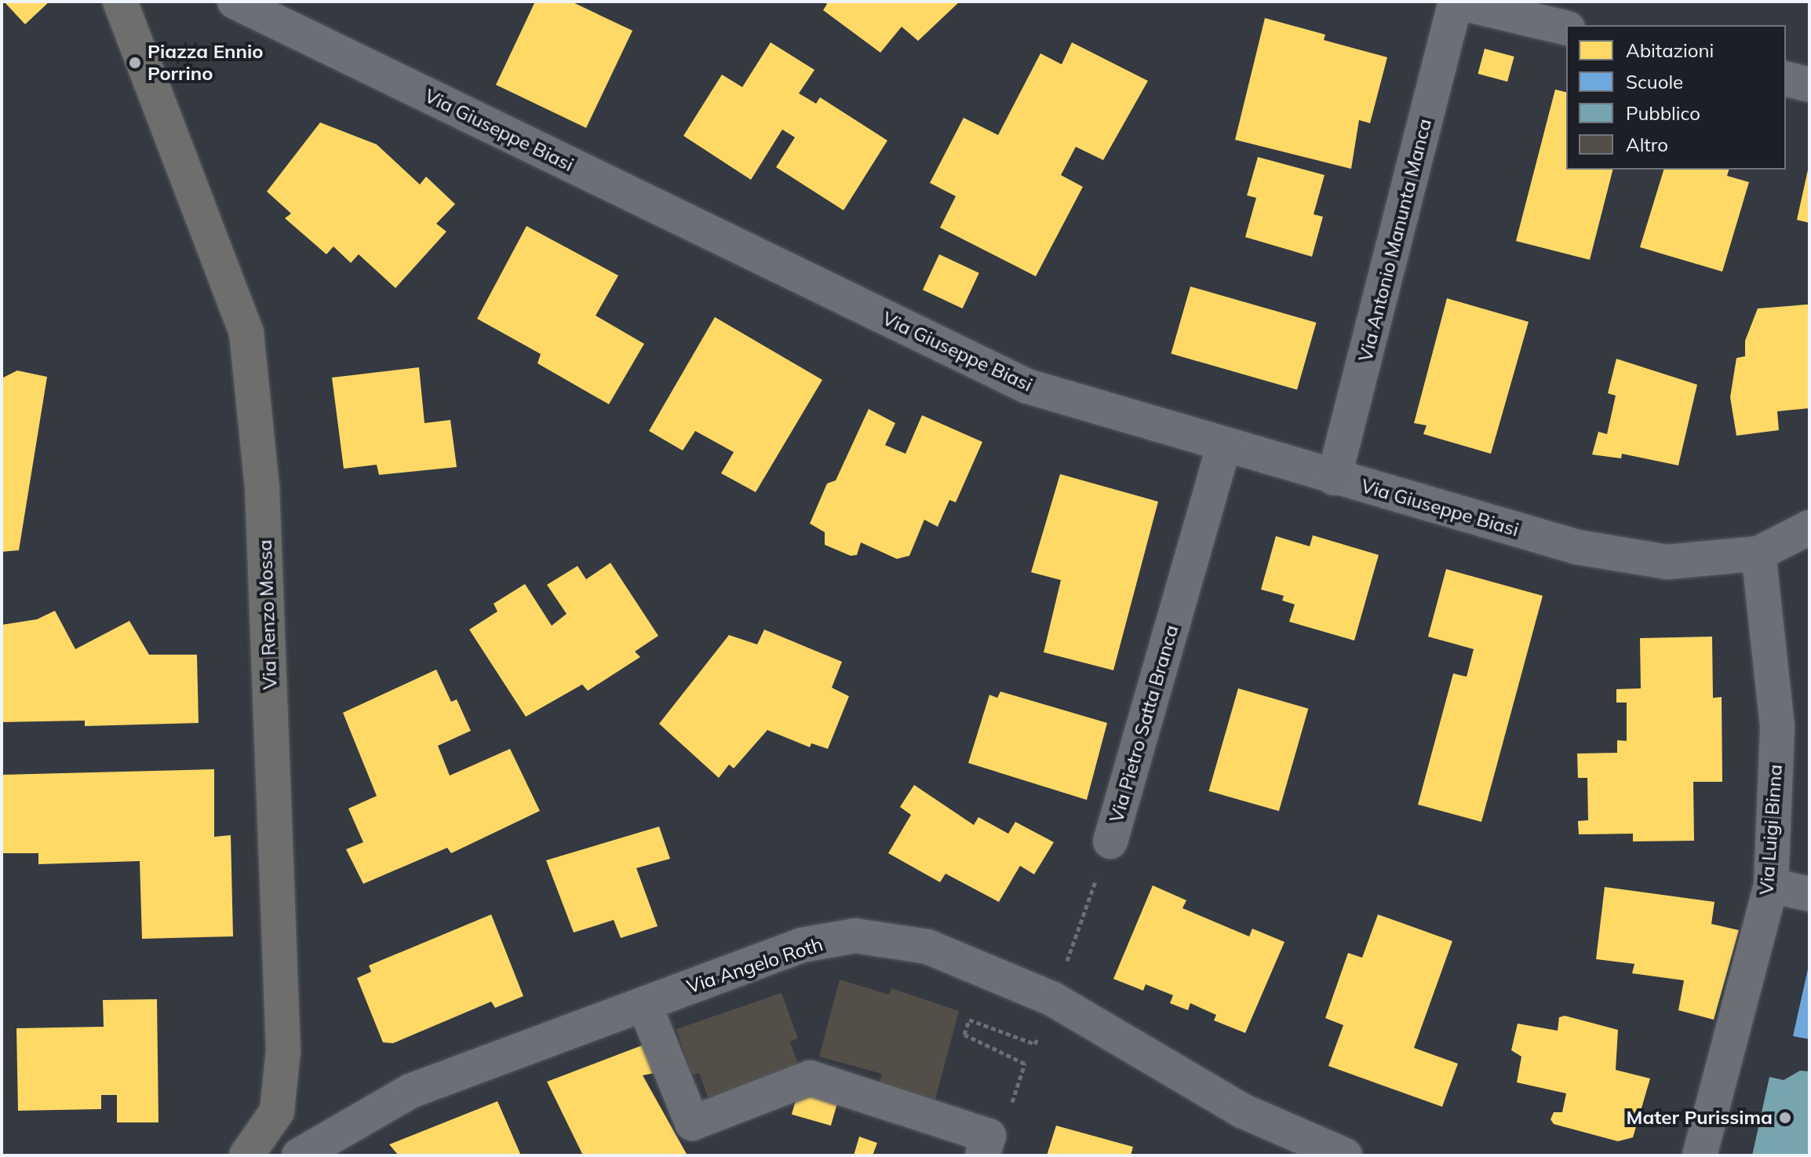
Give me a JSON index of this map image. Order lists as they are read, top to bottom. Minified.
{"streets":{"main road":["Via Renzo Mossa"],"street":["Via Giuseppe Biasi","Via Antonio Manunta Manca","Via Pietro Satta Branca","Via Luigi Binna","Via Angelo Roth"]},"crossings":[["Via Giuseppe Biasi","Via Antonio Manunta Manca"],["Via Giuseppe Biasi","Via Pietro Satta Branca"],["Via Giuseppe Biasi","Via Luigi Binna"],["Via Pietro Satta Branca","Via Angelo Roth"]],"places":["Piazza Ennio Porrino","Mater Purissima"],"legend":["Abitazioni","Scuole","Pubblico","Altro"]}
